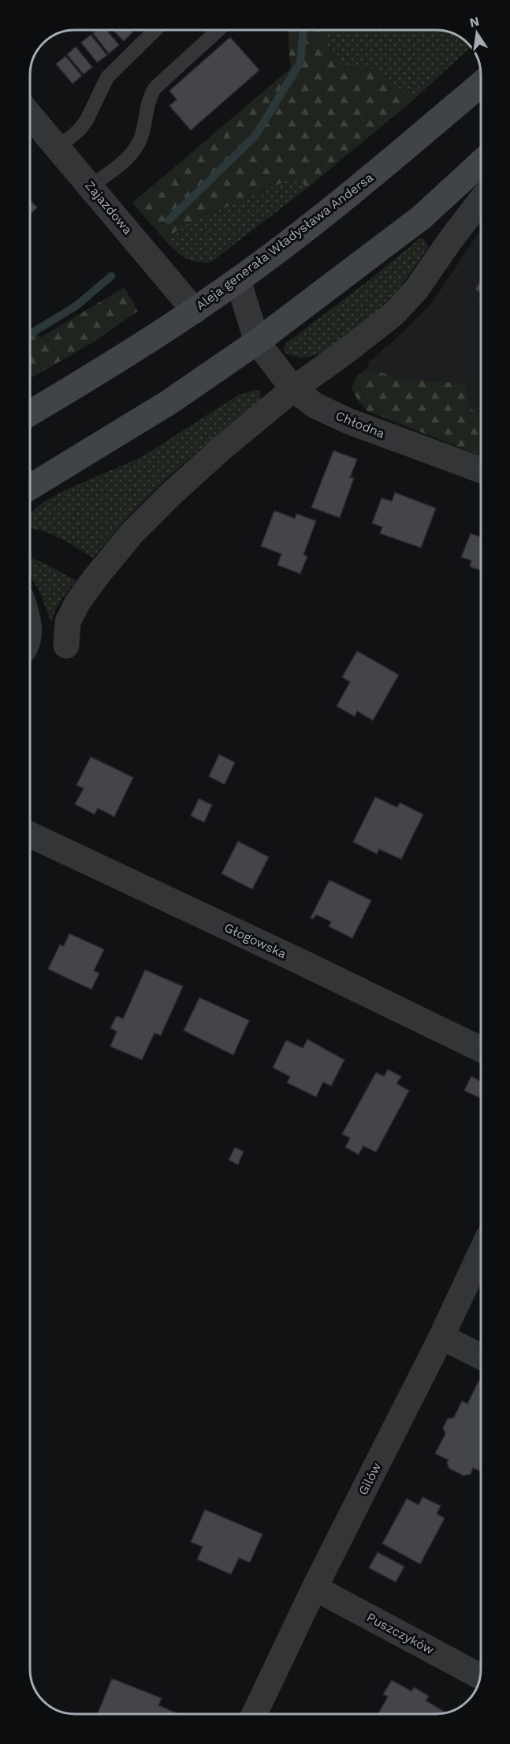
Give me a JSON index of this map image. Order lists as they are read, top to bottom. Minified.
{"streets":{"main road":["Aleja generała Władysława Andersa"],"street":["Zajazdowa","Chłodna","Głogowska","Gilów","Puszczyków"]},"crossings":[["Zajazdowa","Aleja generała Władysława Andersa"],["Gilów","Puszczyków"]],"north":"top"}
